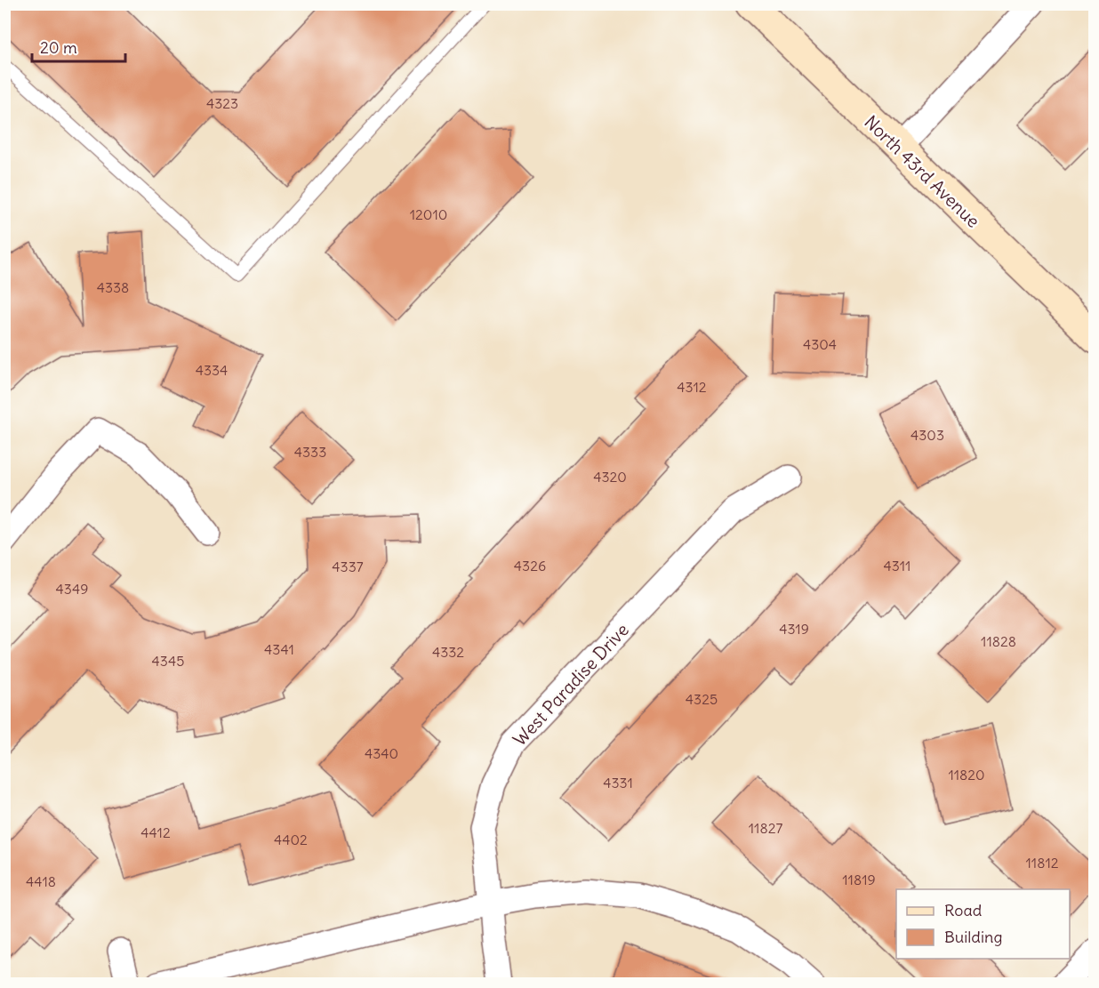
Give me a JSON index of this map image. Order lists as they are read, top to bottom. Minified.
{"streets":{"main road":["North 43rd Avenue"],"street":["West Paradise Drive"]},"house_numbers":["4323","12010","4338","4304","4334","4312","4303","4333","4320","4326","4311","4337","4349","4319","11828","4341","4332","4345","4325","4340","11820","4331","11827","4412","4402","11812","11819","4418"],"legend":["Road","Building"],"scale_bar":"20 m"}
